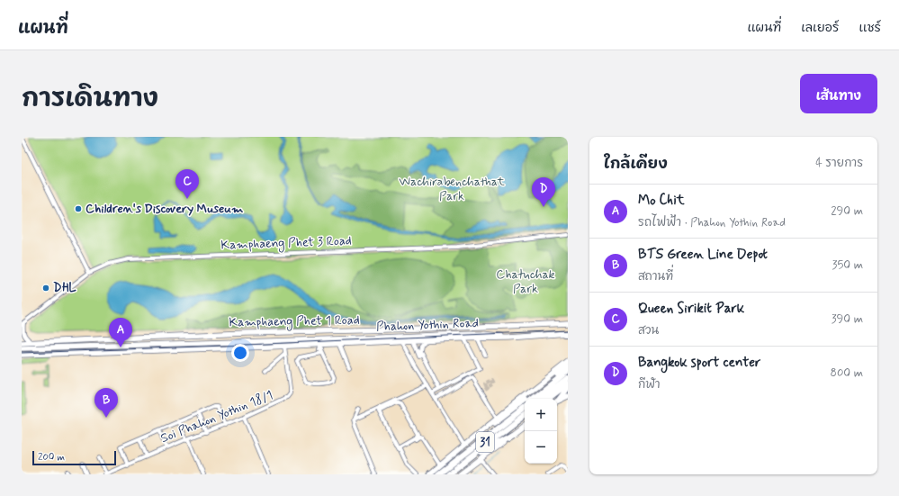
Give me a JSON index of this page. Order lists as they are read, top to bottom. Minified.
{"streets":{"highway":["31"],"main road":["Kamphaeng Phet 1 Road","Phahon Yothin Road"],"street":["Kamphaeng Phet 3 Road","Soi Phahon Yothin 18/1"]},"crossings":[["Kamphaeng Phet 3 Road","Kamphaeng Phet 1 Road"],["Phahon Yothin Road","Soi Phahon Yothin 18/1"]],"parks":["Wachirabenchathat Park","Chatuchak Park"],"places":["Children's Discovery Museum","DHL"],"scale_bar":"200 m","page":{"header":"แผนที่","nav":["แผนที่","เลเยอร์","แชร์"],"title":"การเดินทาง","buttons":"เส้นทาง","heading":["ใกล้เคียง","4 รายการ"],"pins":["C","D","A","B"],"list":[{"mark":"A","name":"Mo Chit","note":"รถไฟฟ้า · Phahon Yothin Road","value":"290 m"},{"mark":"B","name":"BTS Green Line Depot","note":"สถานที่","value":"350 m"},{"mark":"C","name":"Queen Sirikit Park","note":"สวน","value":"390 m"},{"mark":"D","name":"Bangkok sport center","note":"กีฬา","value":"800 m"}],"map_buttons":["+","−"],"scale":"200 m"}}
